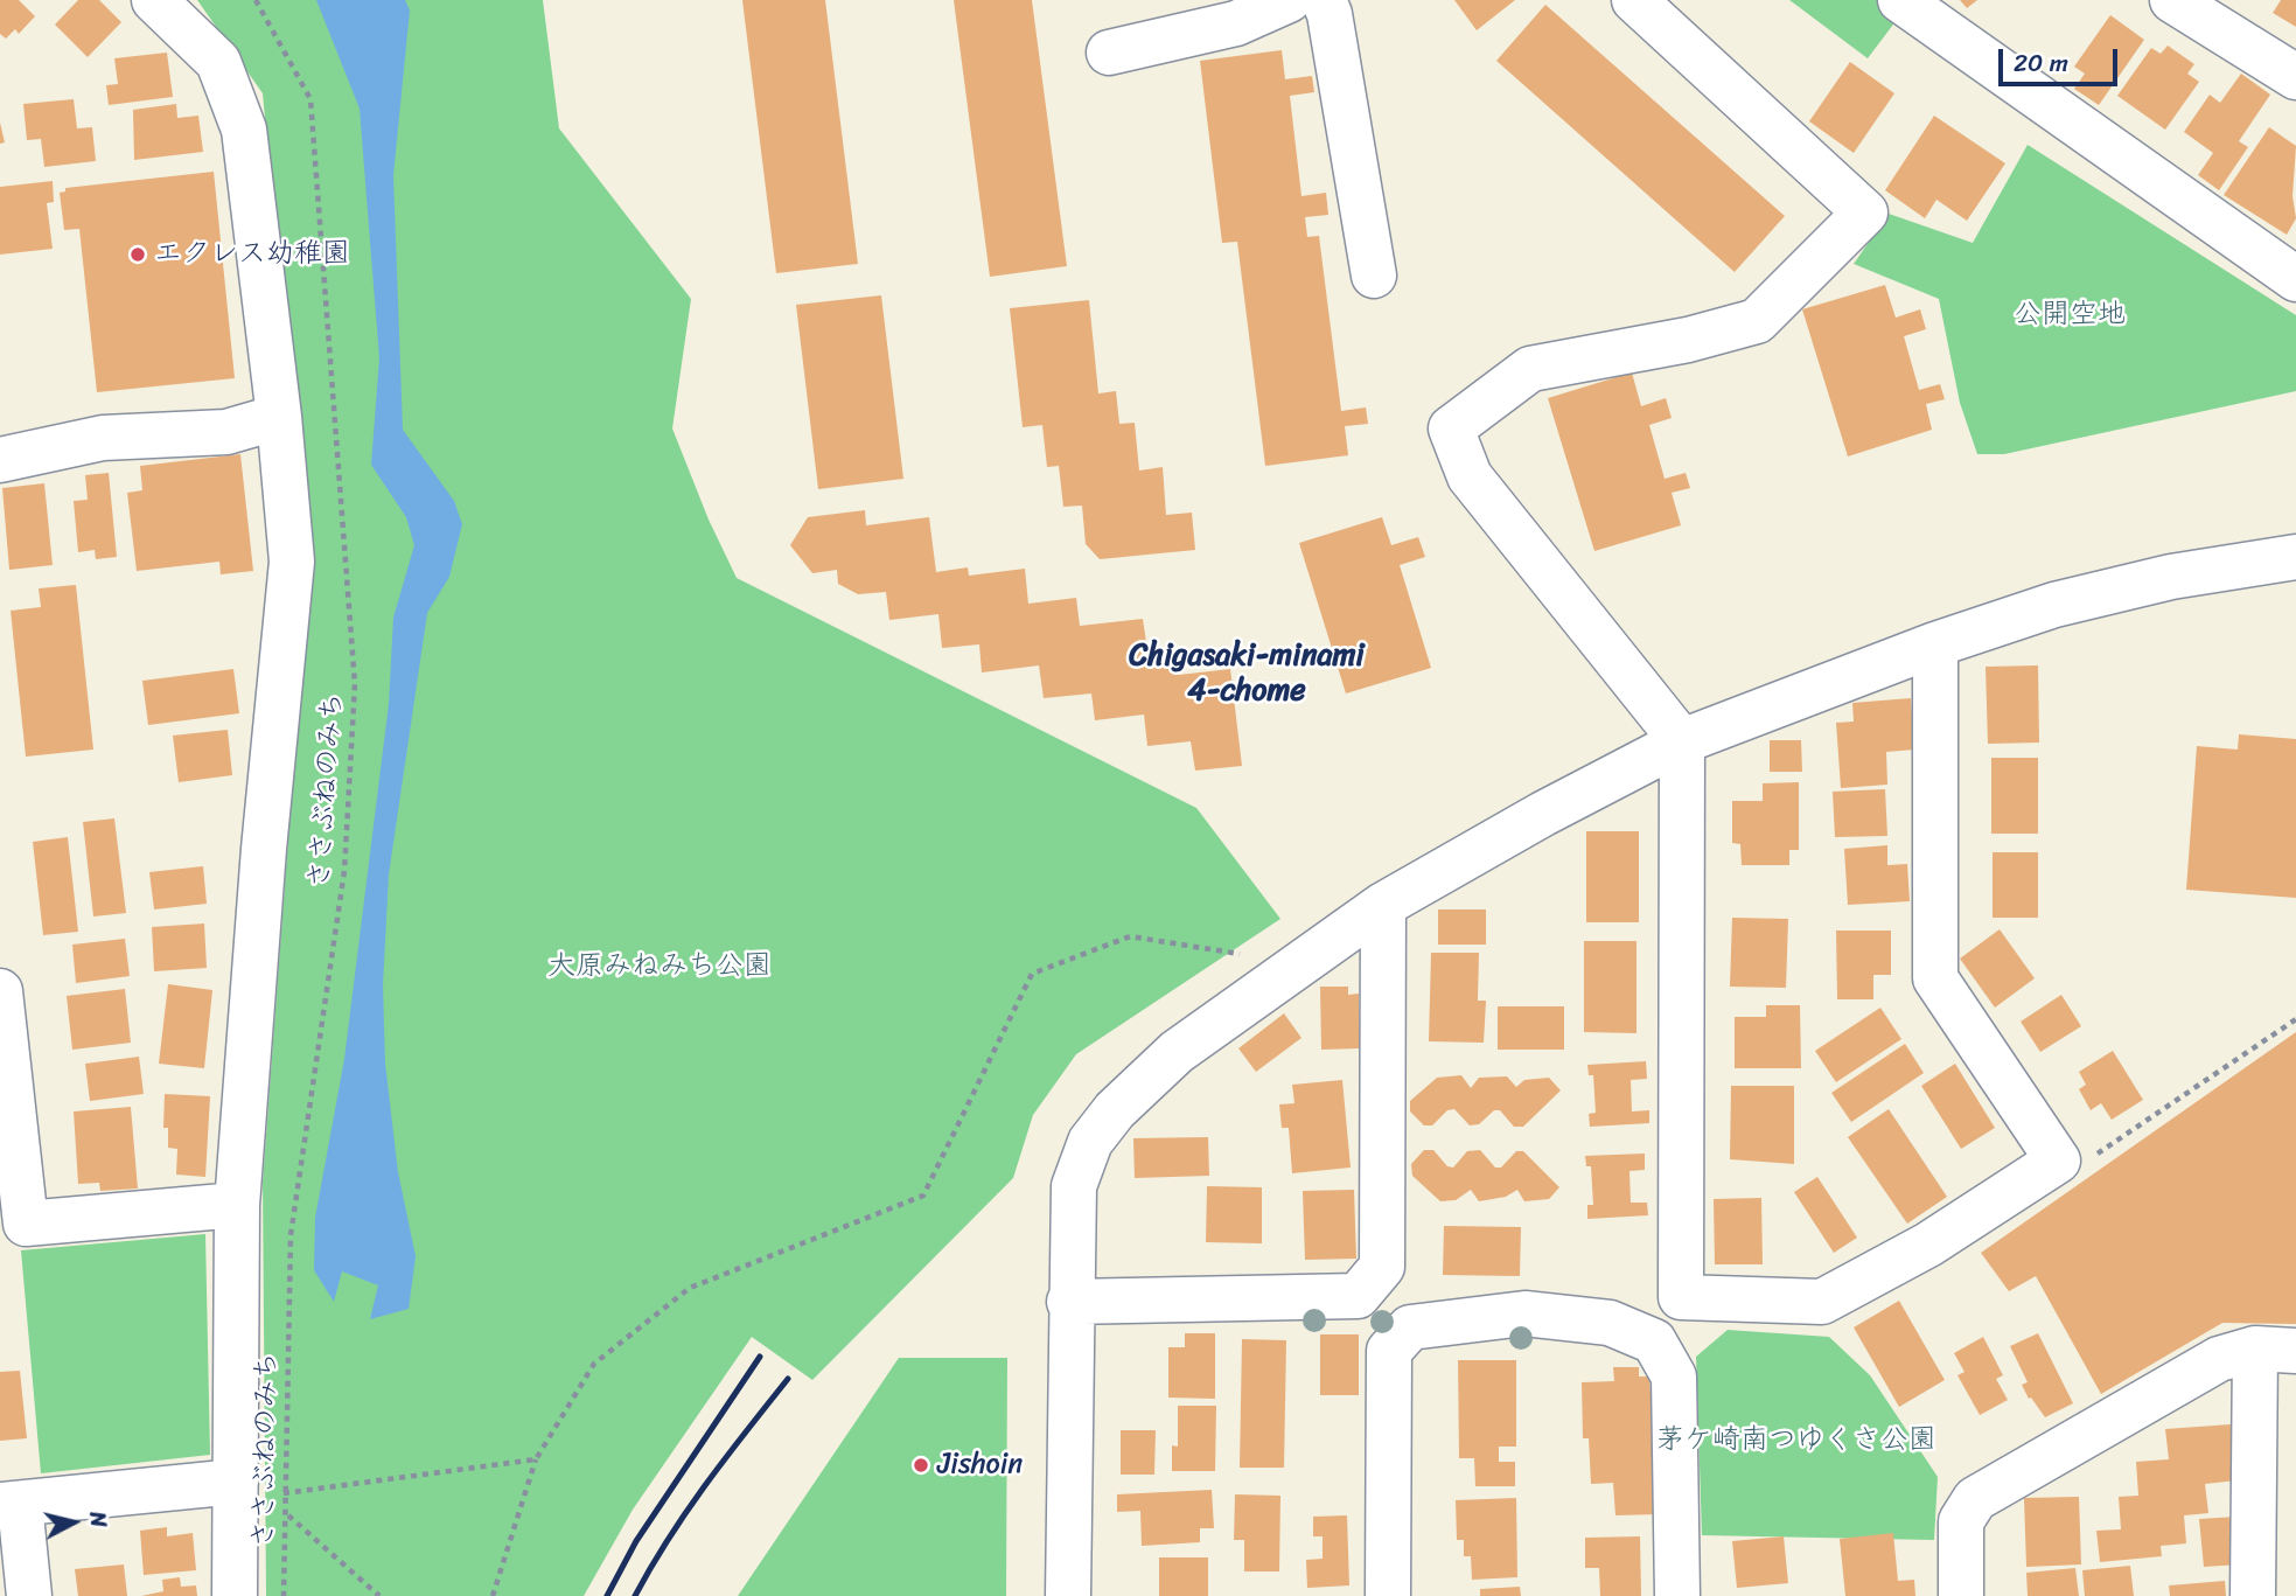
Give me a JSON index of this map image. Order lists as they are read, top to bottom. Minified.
{"streets":{"path":["ささぶねのみち"]},"districts":["Chigasaki-minami 4-chome"],"parks":["公開空地","大原みねみち公園","茅ケ崎南つゆくさ公園"],"places":["エクレス幼稚園","Jishoin"],"scale_bar":"20 m","north":"right"}
